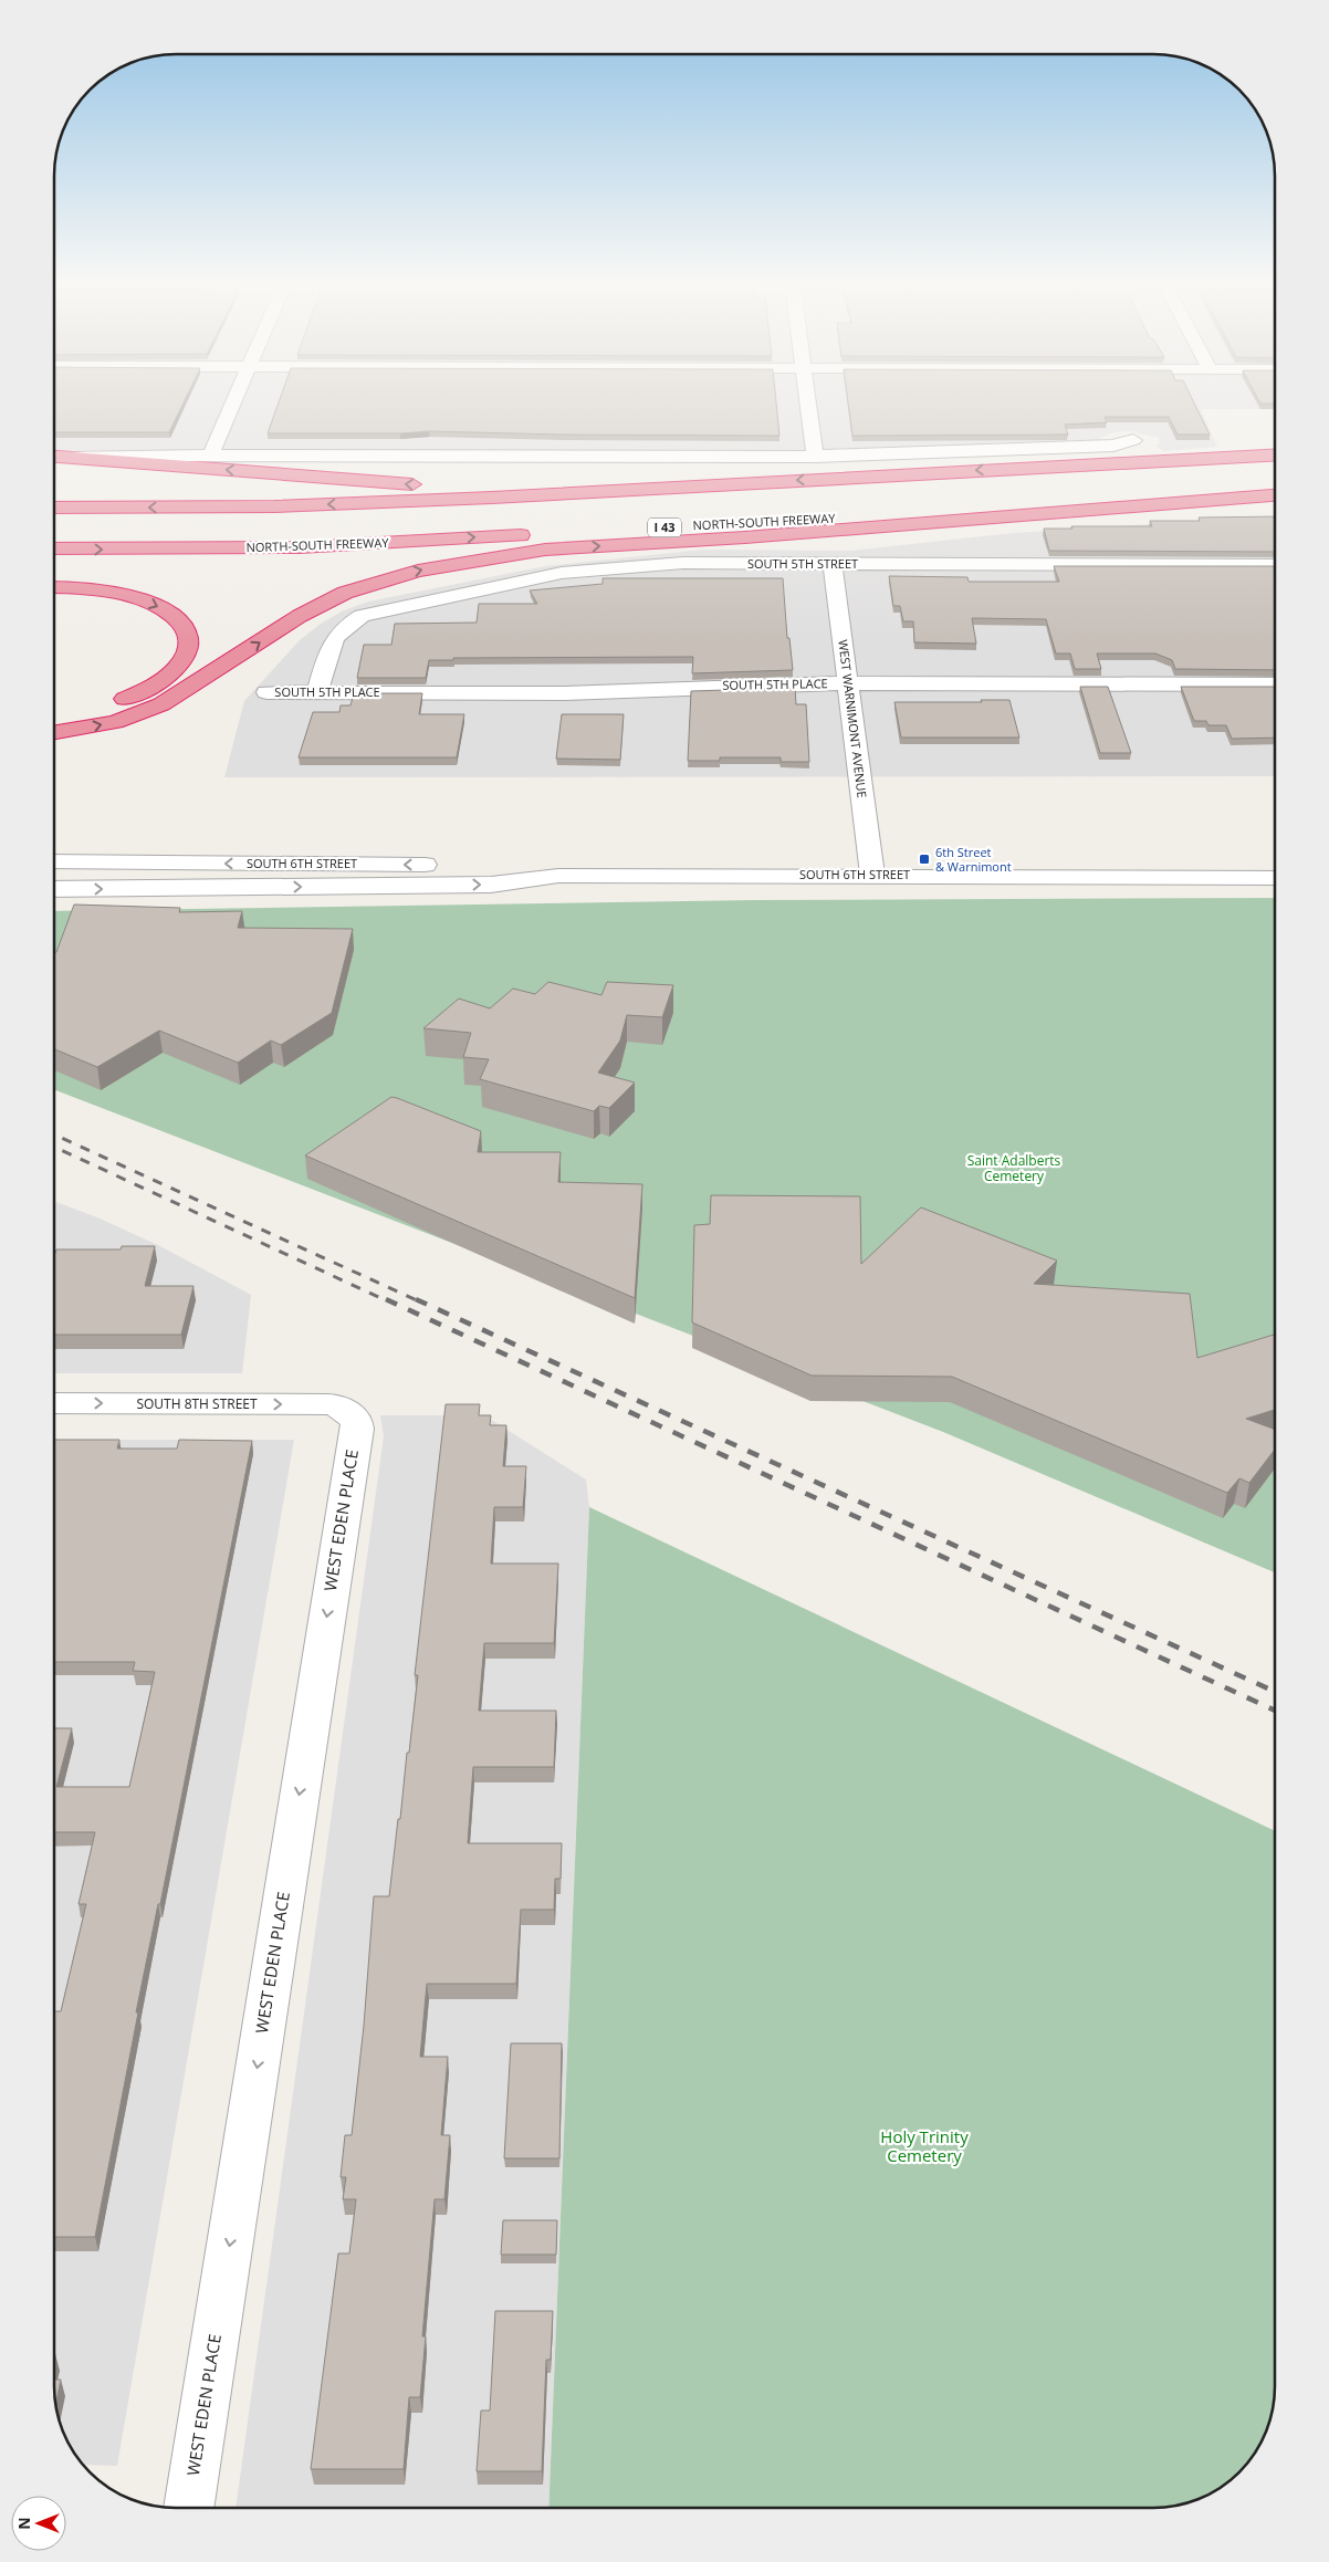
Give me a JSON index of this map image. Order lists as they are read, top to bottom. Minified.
{"streets":{"highway":["NORTH-SOUTH FREEWAY","I 43"],"street":["SOUTH 5TH STREET","SOUTH 5TH PLACE","WEST WARNIMONT AVENUE","SOUTH 6TH STREET","SOUTH 8TH STREET","WEST EDEN PLACE"]},"crossings":[["SOUTH 5TH STREET","SOUTH 5TH PLACE"],["SOUTH 5TH STREET","WEST WARNIMONT AVENUE"],["SOUTH 5TH PLACE","WEST WARNIMONT AVENUE"],["WEST WARNIMONT AVENUE","SOUTH 6TH STREET"],["SOUTH 8TH STREET","WEST EDEN PLACE"]],"one_way":["SOUTH 8TH STREET","WEST EDEN PLACE"],"parks":["Saint Adalberts Cemetery","Holy Trinity Cemetery"],"places":{"transit":["6th Street & Warnimont"]},"north":"left"}
